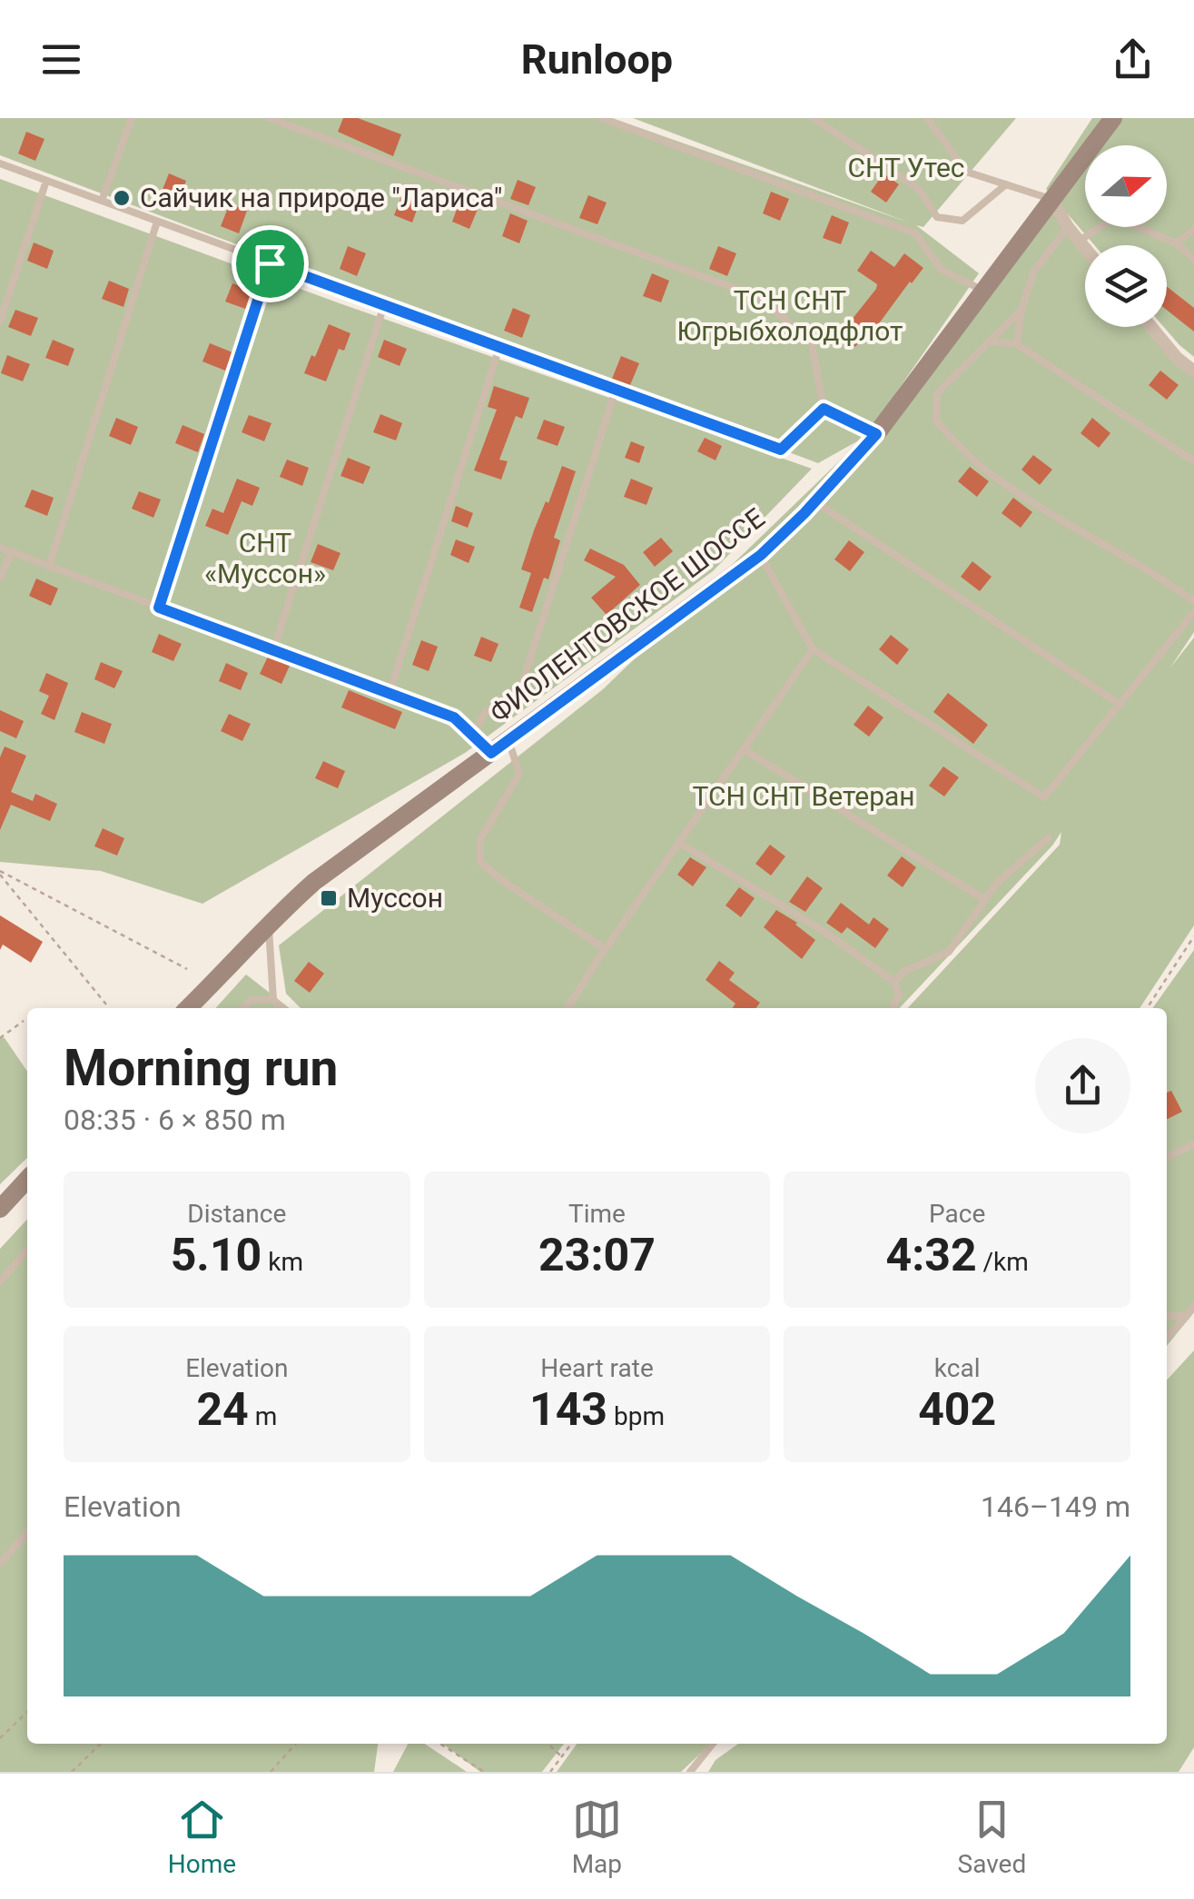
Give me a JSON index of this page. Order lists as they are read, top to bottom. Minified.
{"streets":{"main road":["ФИОЛЕНТОВСКОЕ ШОССЕ"]},"parks":["СНТ Утес","ТСН СНТ Югрыбхолодфлот","СНТ «Муссон»","ТСН СНТ Ветеран"],"places":{"other":["Сайчик на природе \"Лариса\""],"transit":["Муссон"]},"north":"right","page":{"header":"Runloop","heading":["Morning run","08:35 · 6 × 850 m"],"stats":[["Distance","5.10 km"],["Time","23:07"],["Pace","4:32 /km"],["Elevation","24 m"],["Heart rate","143 bpm"],["kcal","402"]],"chart":["Elevation","146–149 m"],"tabs":["Home","Map","Saved"]}}
